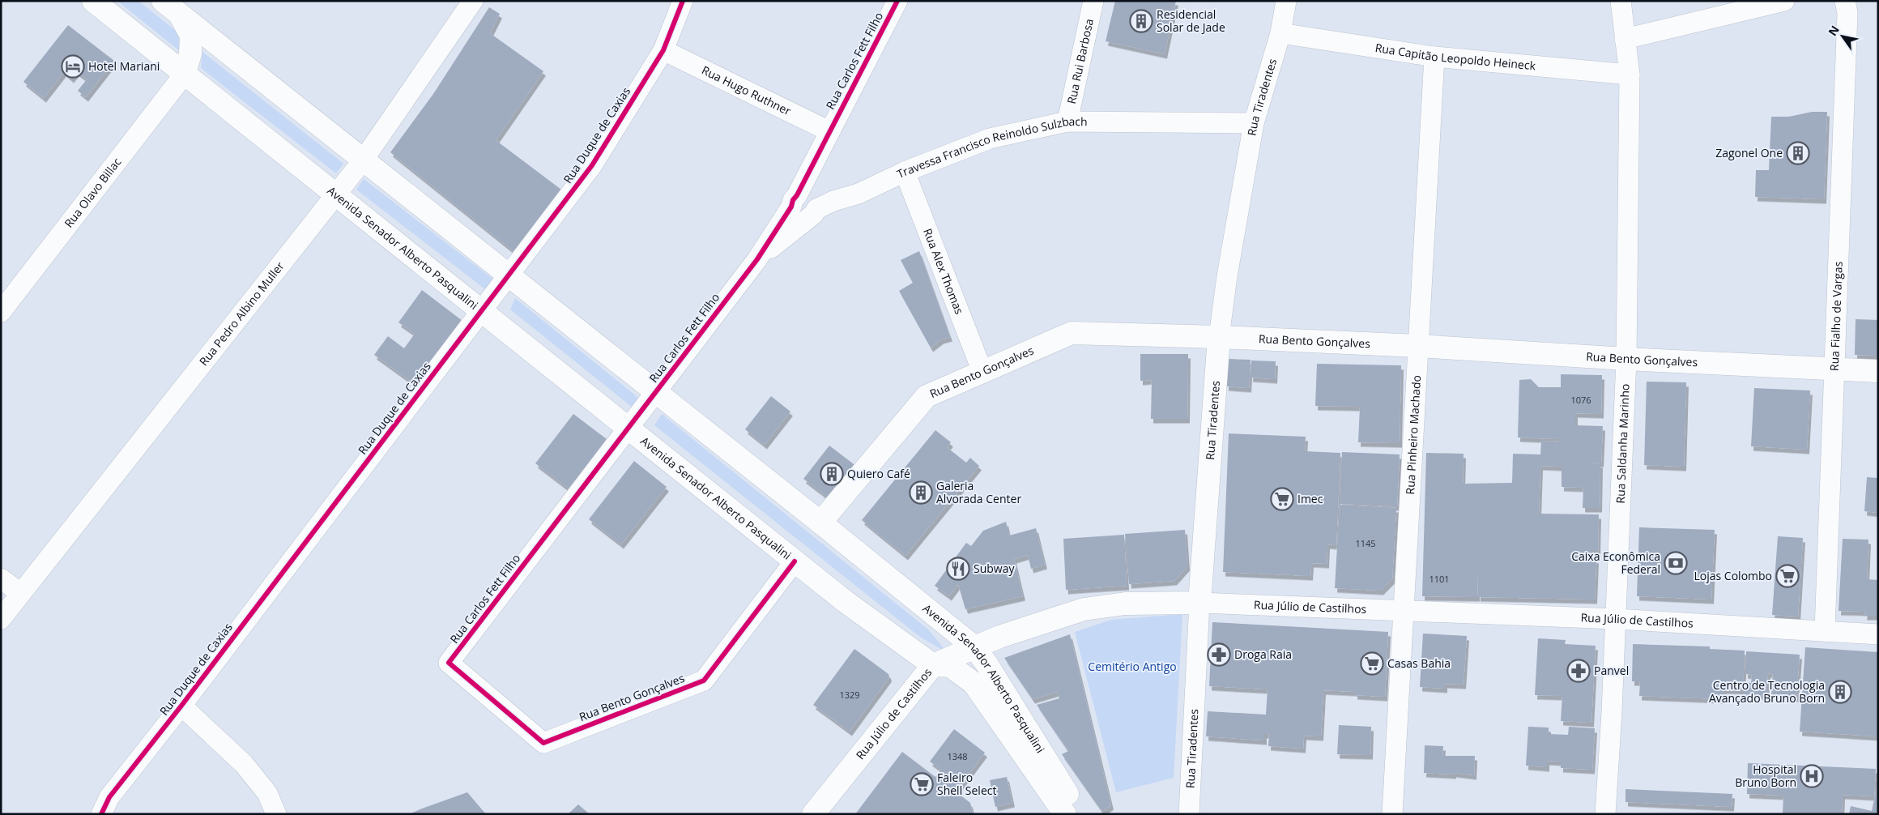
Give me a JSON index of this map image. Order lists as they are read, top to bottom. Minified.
{"streets":{"main road":["Rua Tiradentes","Avenida Senador Alberto Pasqualini","Rua Bento Gonçalves","Rua Júlio de Castilhos"],"street":["Rua Capitão Leopoldo Heineck","Rua Carlos Fett Filho","Rua Rui Barbosa","Rua Hugo Ruthner","Rua Duque de Caxias","Travessa Francisco Reinoldo Sulzbach","Rua Olavo Billac","Rua Alex Thomas","Rua Pedro Albino Muller","Rua Fialho de Vargas","Rua Pinheiro Machado","Rua Saldanha Marinho"]},"crossings":[["Rua Capitão Leopoldo Heineck","Rua Tiradentes"],["Rua Capitão Leopoldo Heineck","Rua Pinheiro Machado"],["Rua Capitão Leopoldo Heineck","Rua Saldanha Marinho"],["Rua Carlos Fett Filho","Rua Hugo Ruthner"],["Rua Carlos Fett Filho","Travessa Francisco Reinoldo Sulzbach"],["Rua Carlos Fett Filho","Avenida Senador Alberto Pasqualini"],["Rua Carlos Fett Filho","Rua Bento Gonçalves"],["Rua Rui Barbosa","Travessa Francisco Reinoldo Sulzbach"],["Rua Hugo Ruthner","Rua Duque de Caxias"],["Rua Tiradentes","Travessa Francisco Reinoldo Sulzbach"],["Rua Tiradentes","Rua Bento Gonçalves"],["Rua Tiradentes","Rua Júlio de Castilhos"],["Rua Duque de Caxias","Avenida Senador Alberto Pasqualini"],["Travessa Francisco Reinoldo Sulzbach","Rua Alex Thomas"],["Rua Olavo Billac","Avenida Senador Alberto Pasqualini"],["Avenida Senador Alberto Pasqualini","Rua Pedro Albino Muller"],["Avenida Senador Alberto Pasqualini","Rua Bento Gonçalves"],["Avenida Senador Alberto Pasqualini","Rua Júlio de Castilhos"],["Rua Alex Thomas","Rua Bento Gonçalves"],["Rua Fialho de Vargas","Rua Bento Gonçalves"],["Rua Fialho de Vargas","Rua Júlio de Castilhos"],["Rua Bento Gonçalves","Rua Pinheiro Machado"],["Rua Bento Gonçalves","Rua Saldanha Marinho"],["Rua Pinheiro Machado","Rua Júlio de Castilhos"],["Rua Saldanha Marinho","Rua Júlio de Castilhos"]],"parks":["Cemitério Antigo"],"places":{"building":["Residencial Solar de Jade","Zagonel One","Quiero Café","Galeria Alvorada Center","Centro de Tecnologia Avançado Bruno Born"],"hotel":["Hotel Mariani"],"supermarket":["Imec","Lojas Colombo","Casas Bahia","Faleiro Shell Select"],"bank":["Caixa Econômica Federal"],"restaurant":["Subway"],"pharmacy":["Droga Raia","Panvel"],"hospital":["Hospital Bruno Born"]},"house_numbers":["1076","1145","1101","1329","1348"],"north":"top left"}
